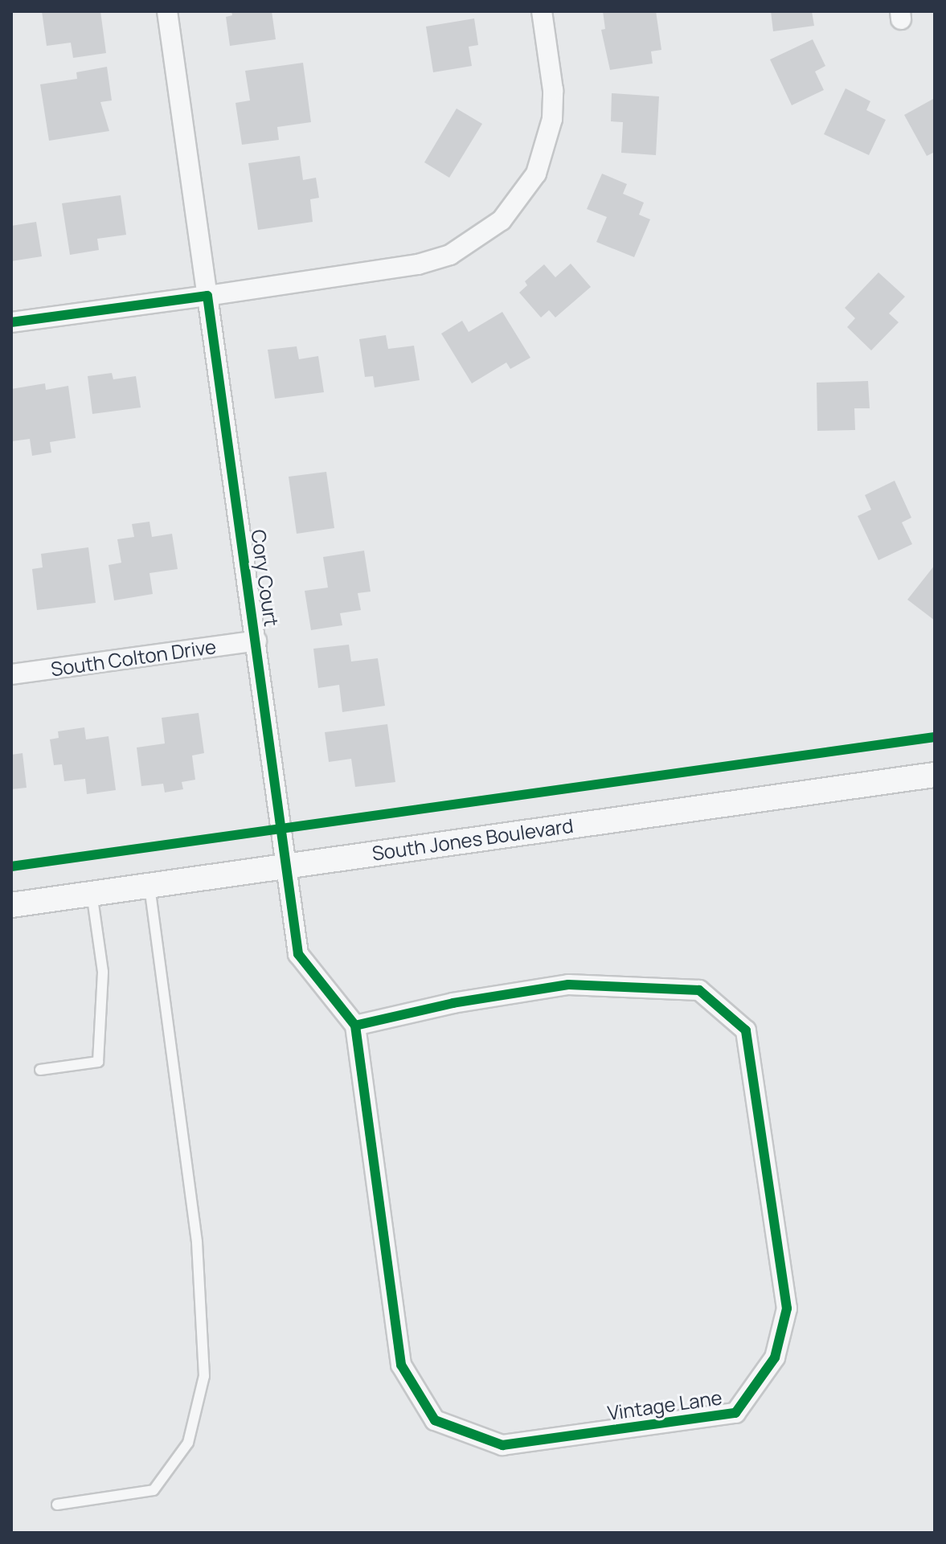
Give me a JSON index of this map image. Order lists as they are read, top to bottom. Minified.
{"streets":{"street":["Cory Court","South Colton Drive","South Jones Boulevard","Vintage Lane"]},"crossings":[["Cory Court","South Colton Drive"],["Cory Court","South Jones Boulevard"]]}
